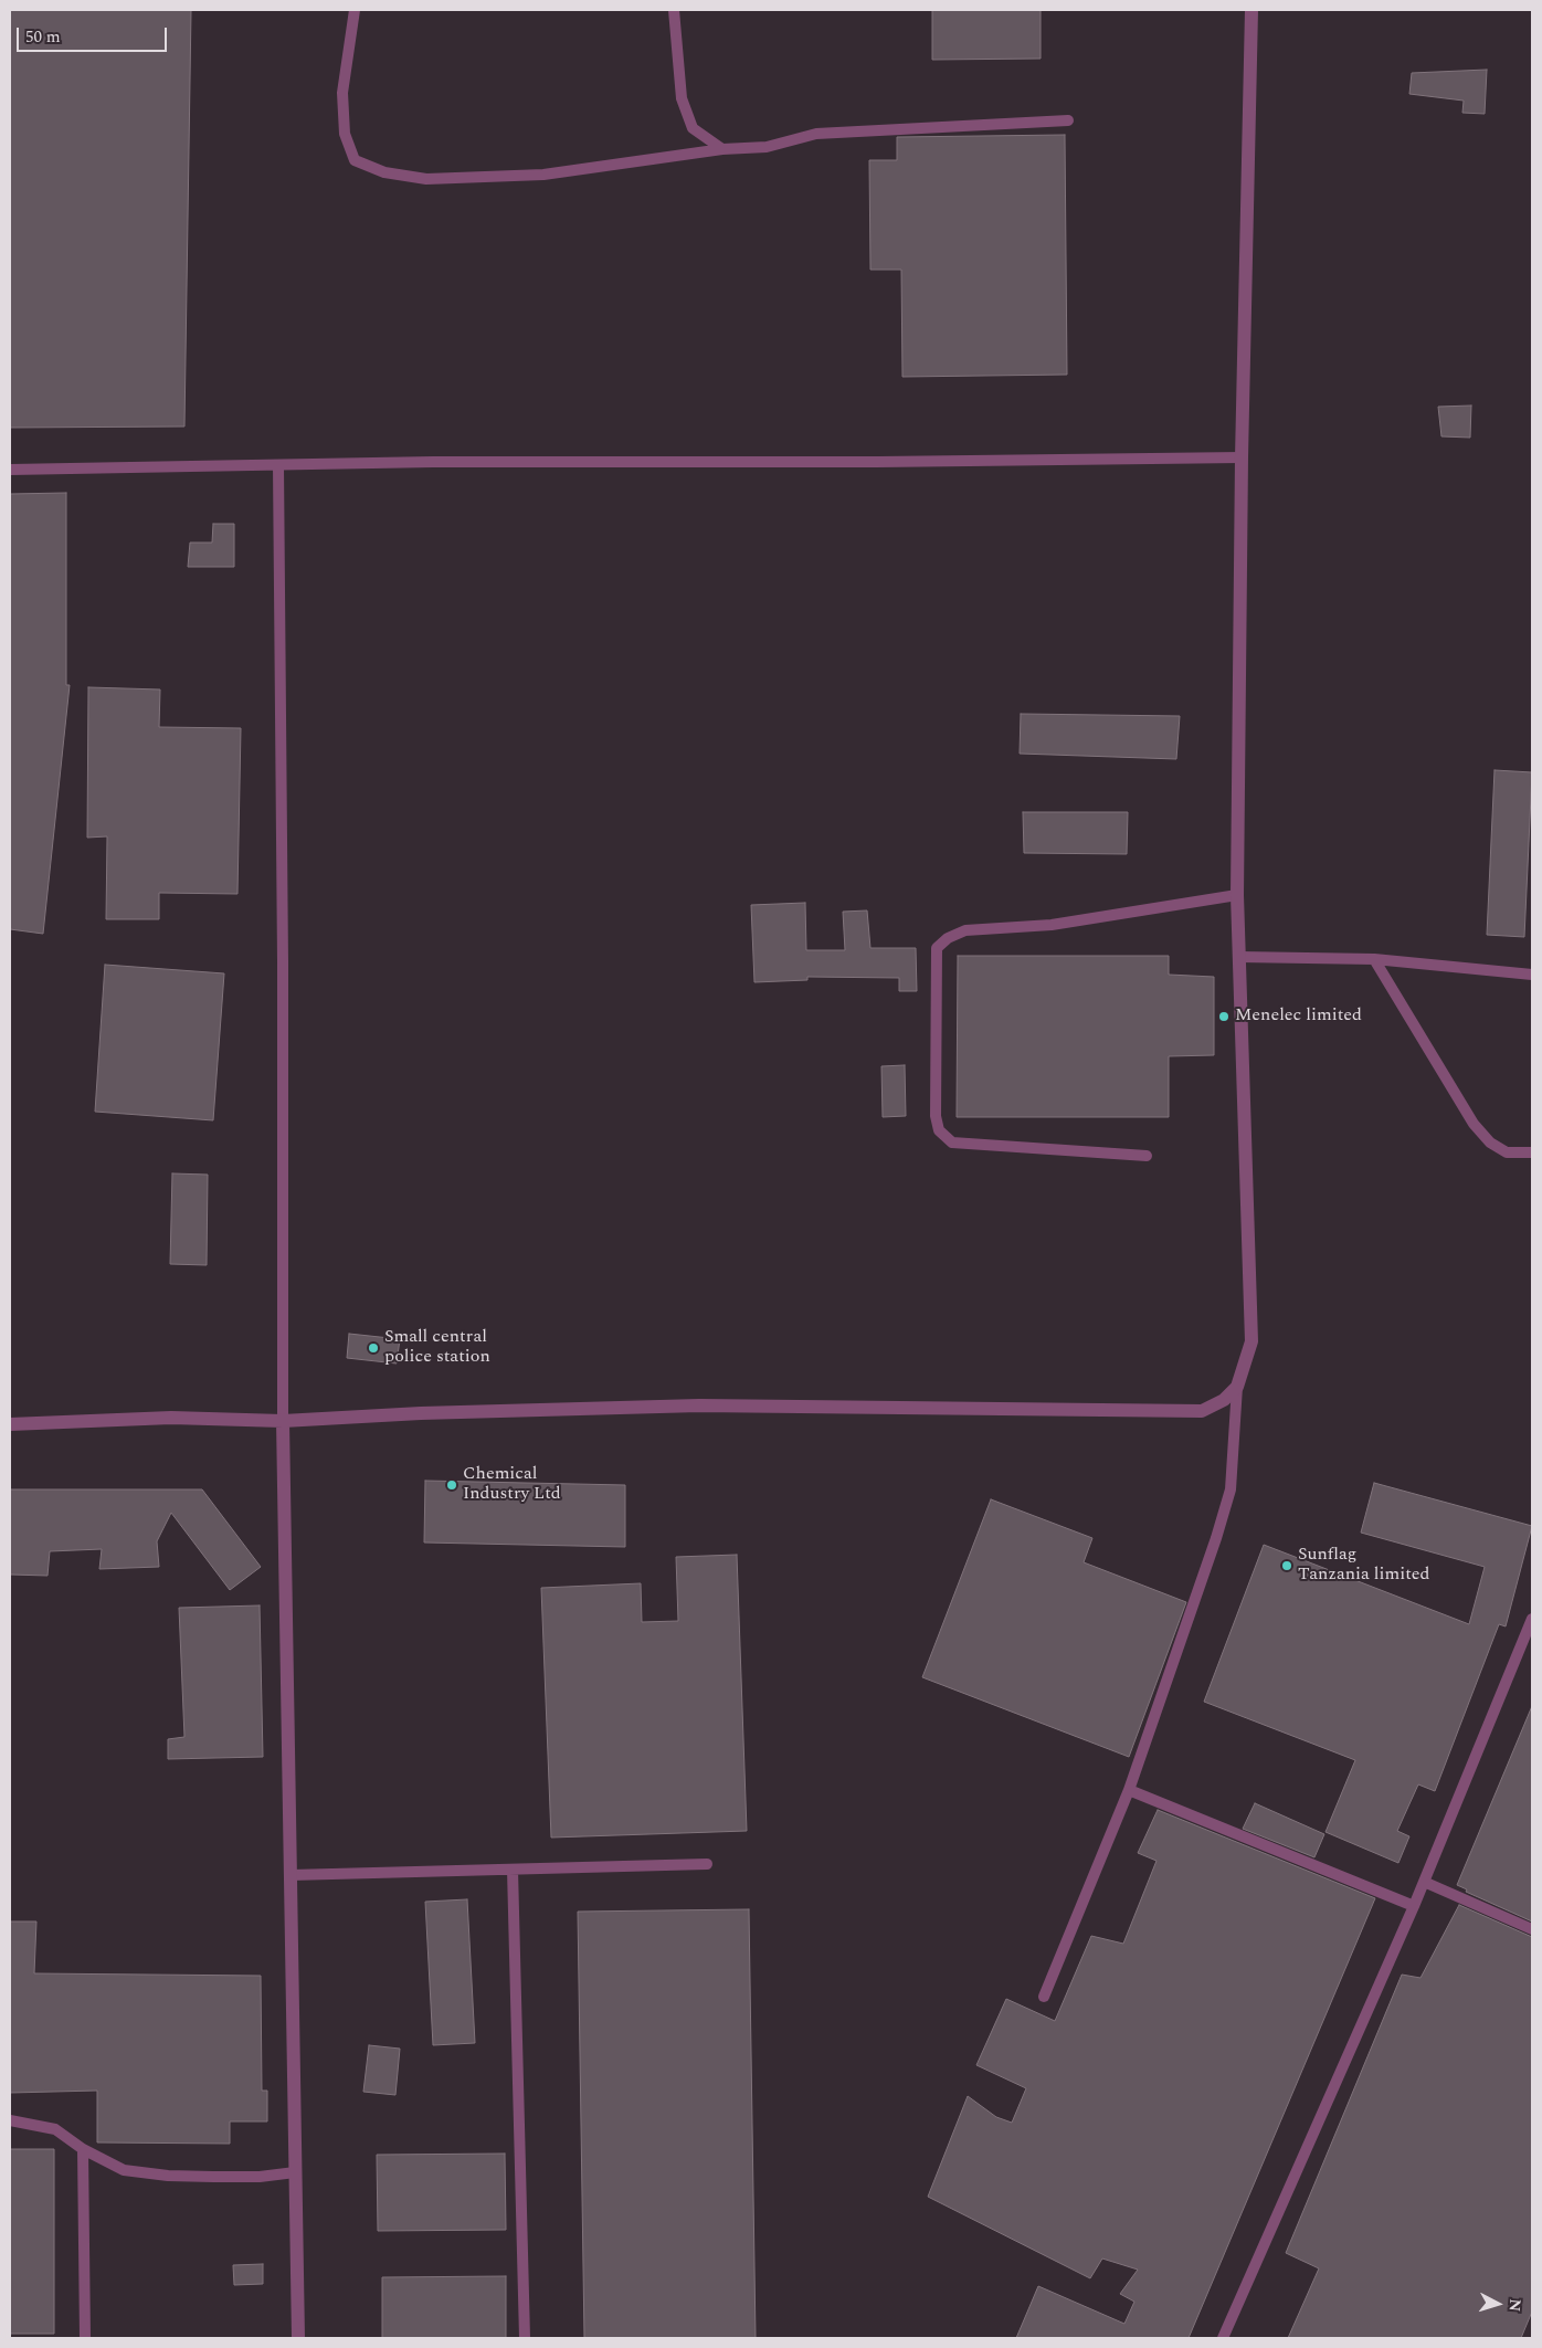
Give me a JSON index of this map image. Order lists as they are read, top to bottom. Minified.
{"places":["Menelec limited","Small central police station","Chemical Industry Ltd","Sunflag Tanzania limited"],"scale_bar":"50 m","north":"right"}
